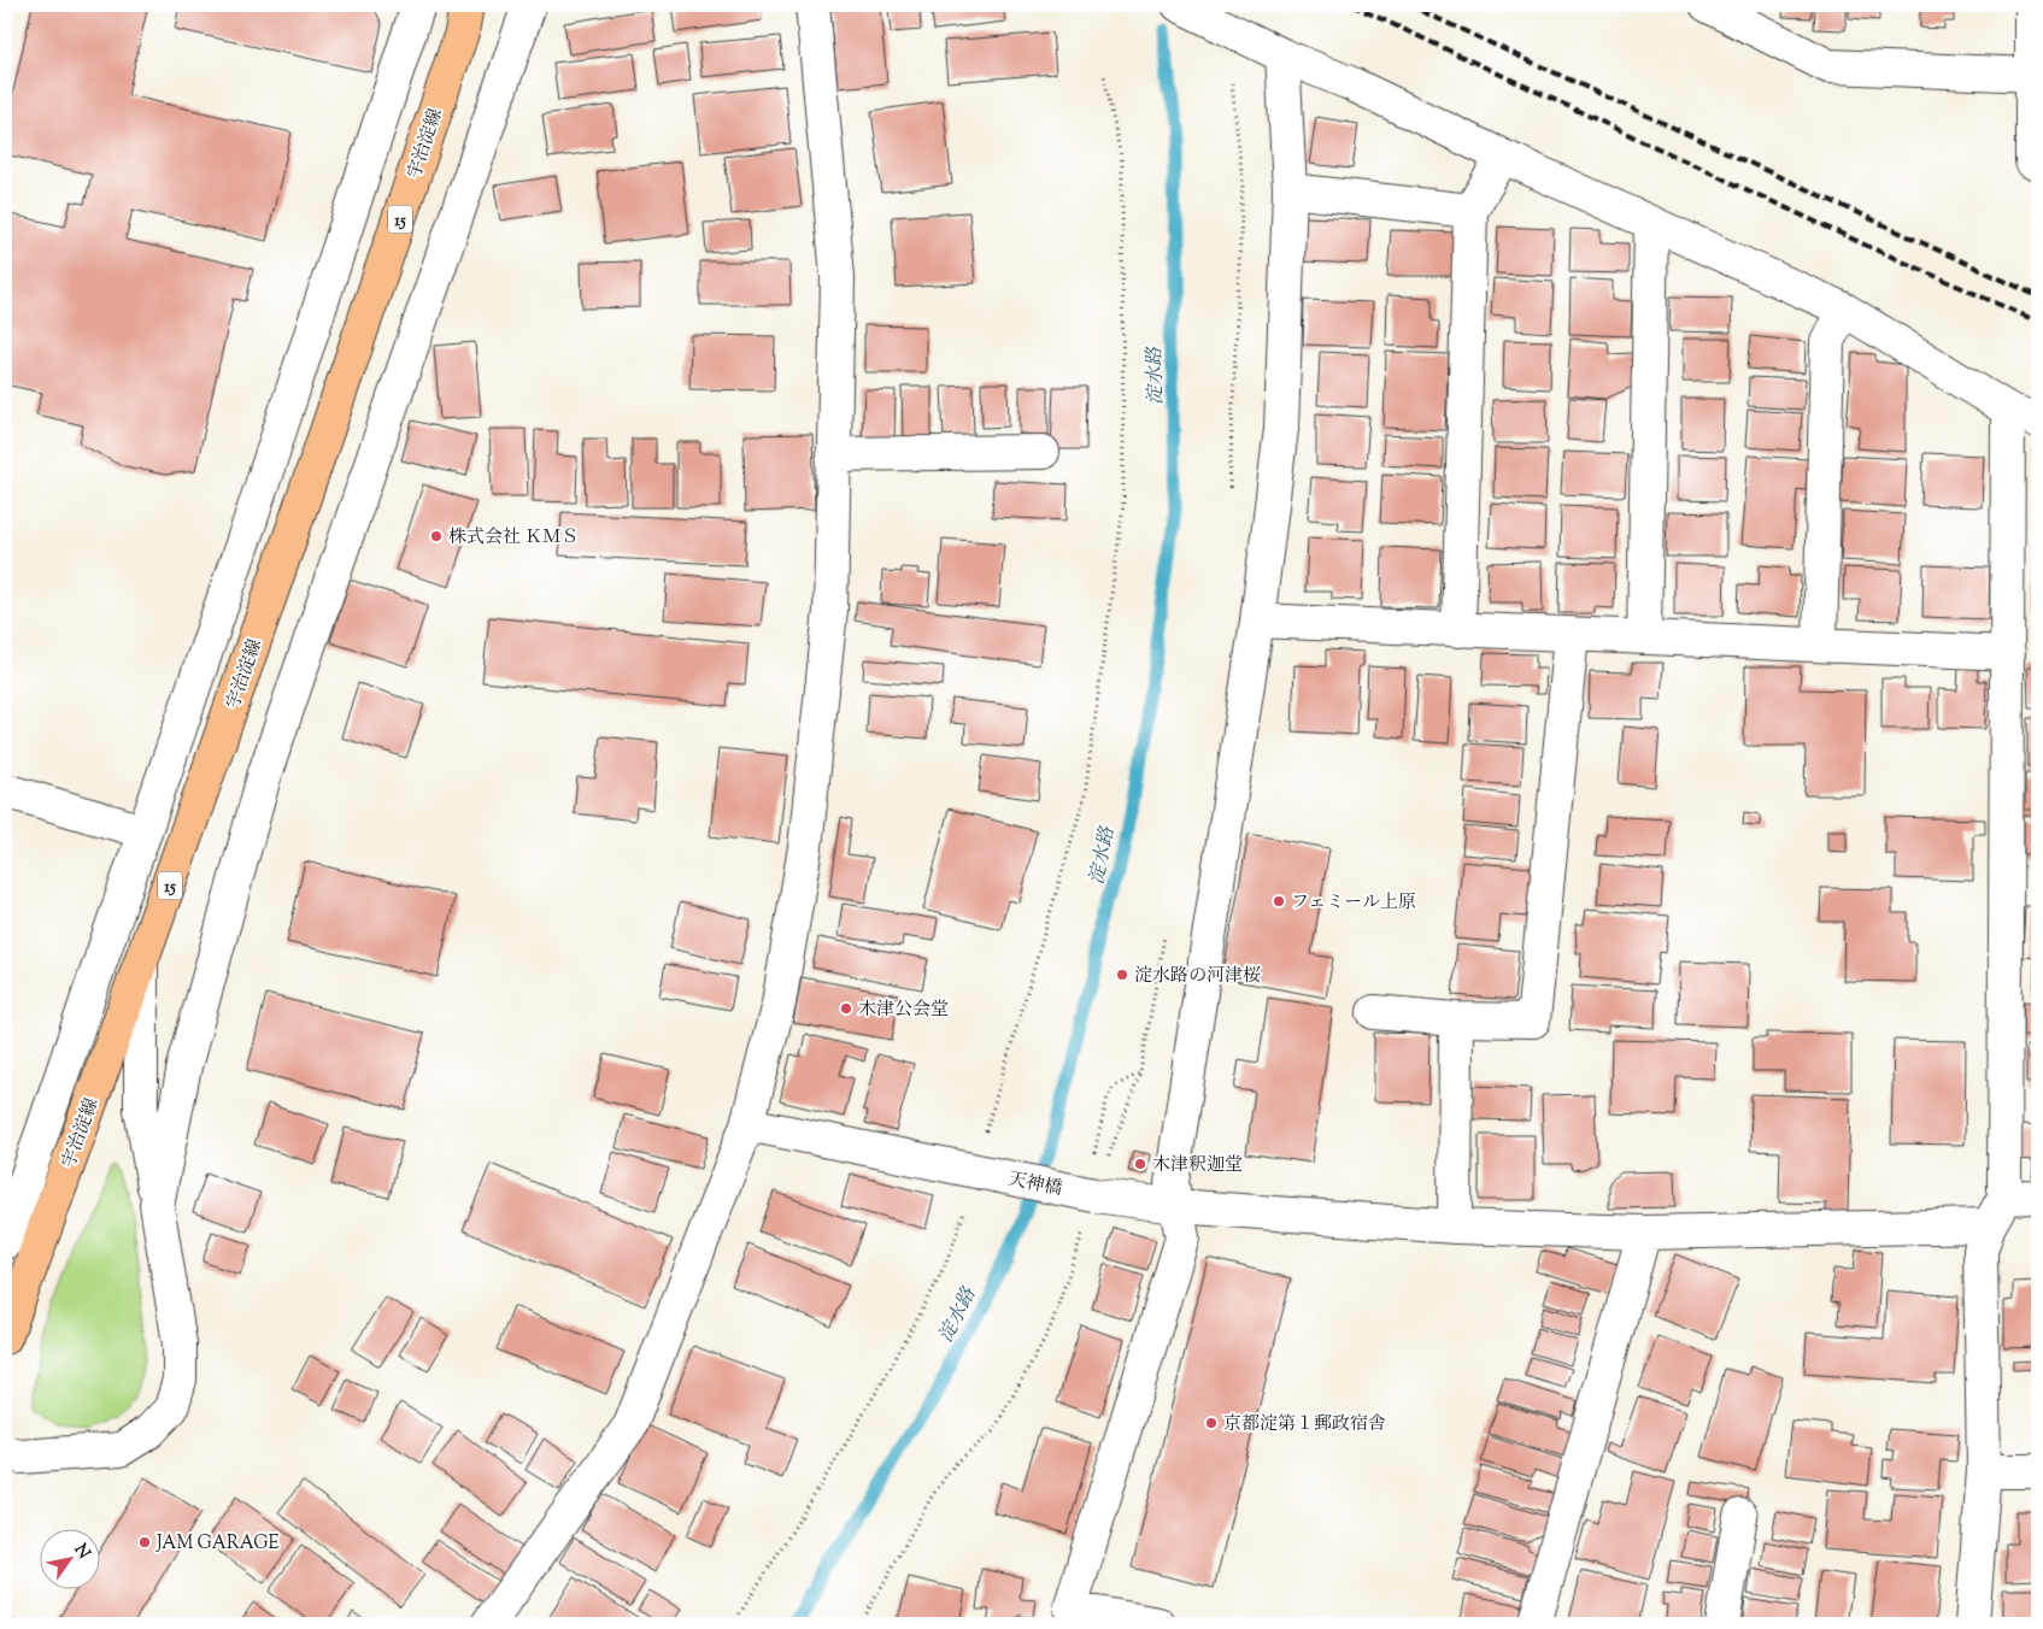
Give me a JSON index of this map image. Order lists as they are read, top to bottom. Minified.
{"streets":{"main road":["宇治淀線","15"],"street":["天神橋"]},"water":["淀水路"],"places":["株式会社 ＫＭＳ","フェミール上原","淀水路の河津桜","木津公会堂","木津釈迦堂","京都淀第１郵政宿舎","JAM GARAGE"],"north":"top right"}
